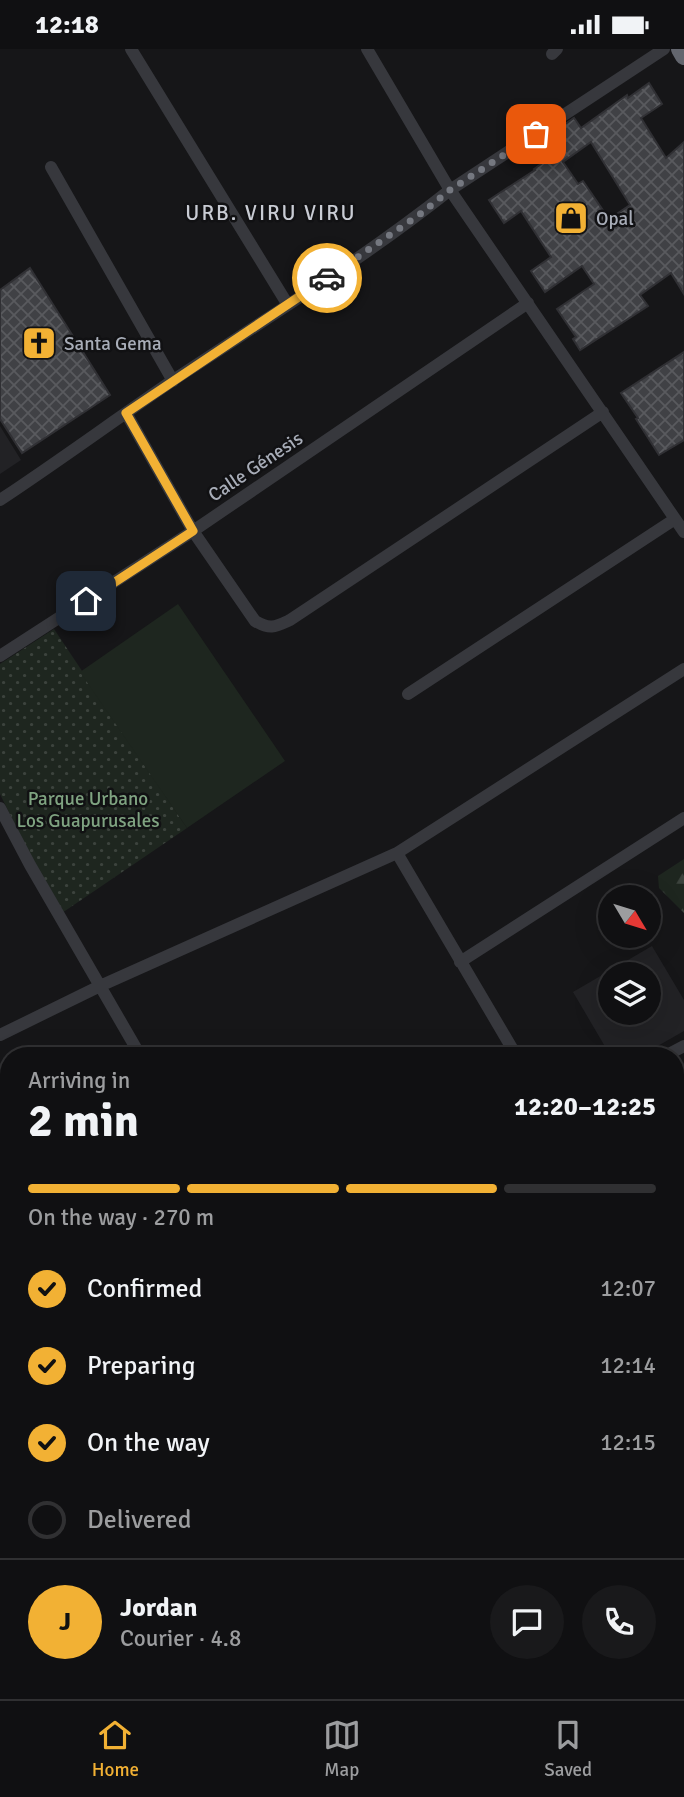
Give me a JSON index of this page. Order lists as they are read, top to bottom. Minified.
{"streets":{"street":["Calle Génesis"]},"districts":["URB. VIRU VIRU"],"parks":["Parque Urbano Los Guapurusales"],"places":{"shop":["Opal"],"church":["Santa Gema"]},"north":"bottom right","page":{"status":"12:18","heading":["2 min","Arriving in","12:20–12:25"],"panel":["Jordan","Courier · 4.8"],"bar":"On the way · 270 m","list":[["Confirmed","12:07"],["Preparing","12:14"],["On the way","12:15"],"Delivered"],"round":"J","tabs":["Home","Map","Saved"]}}
